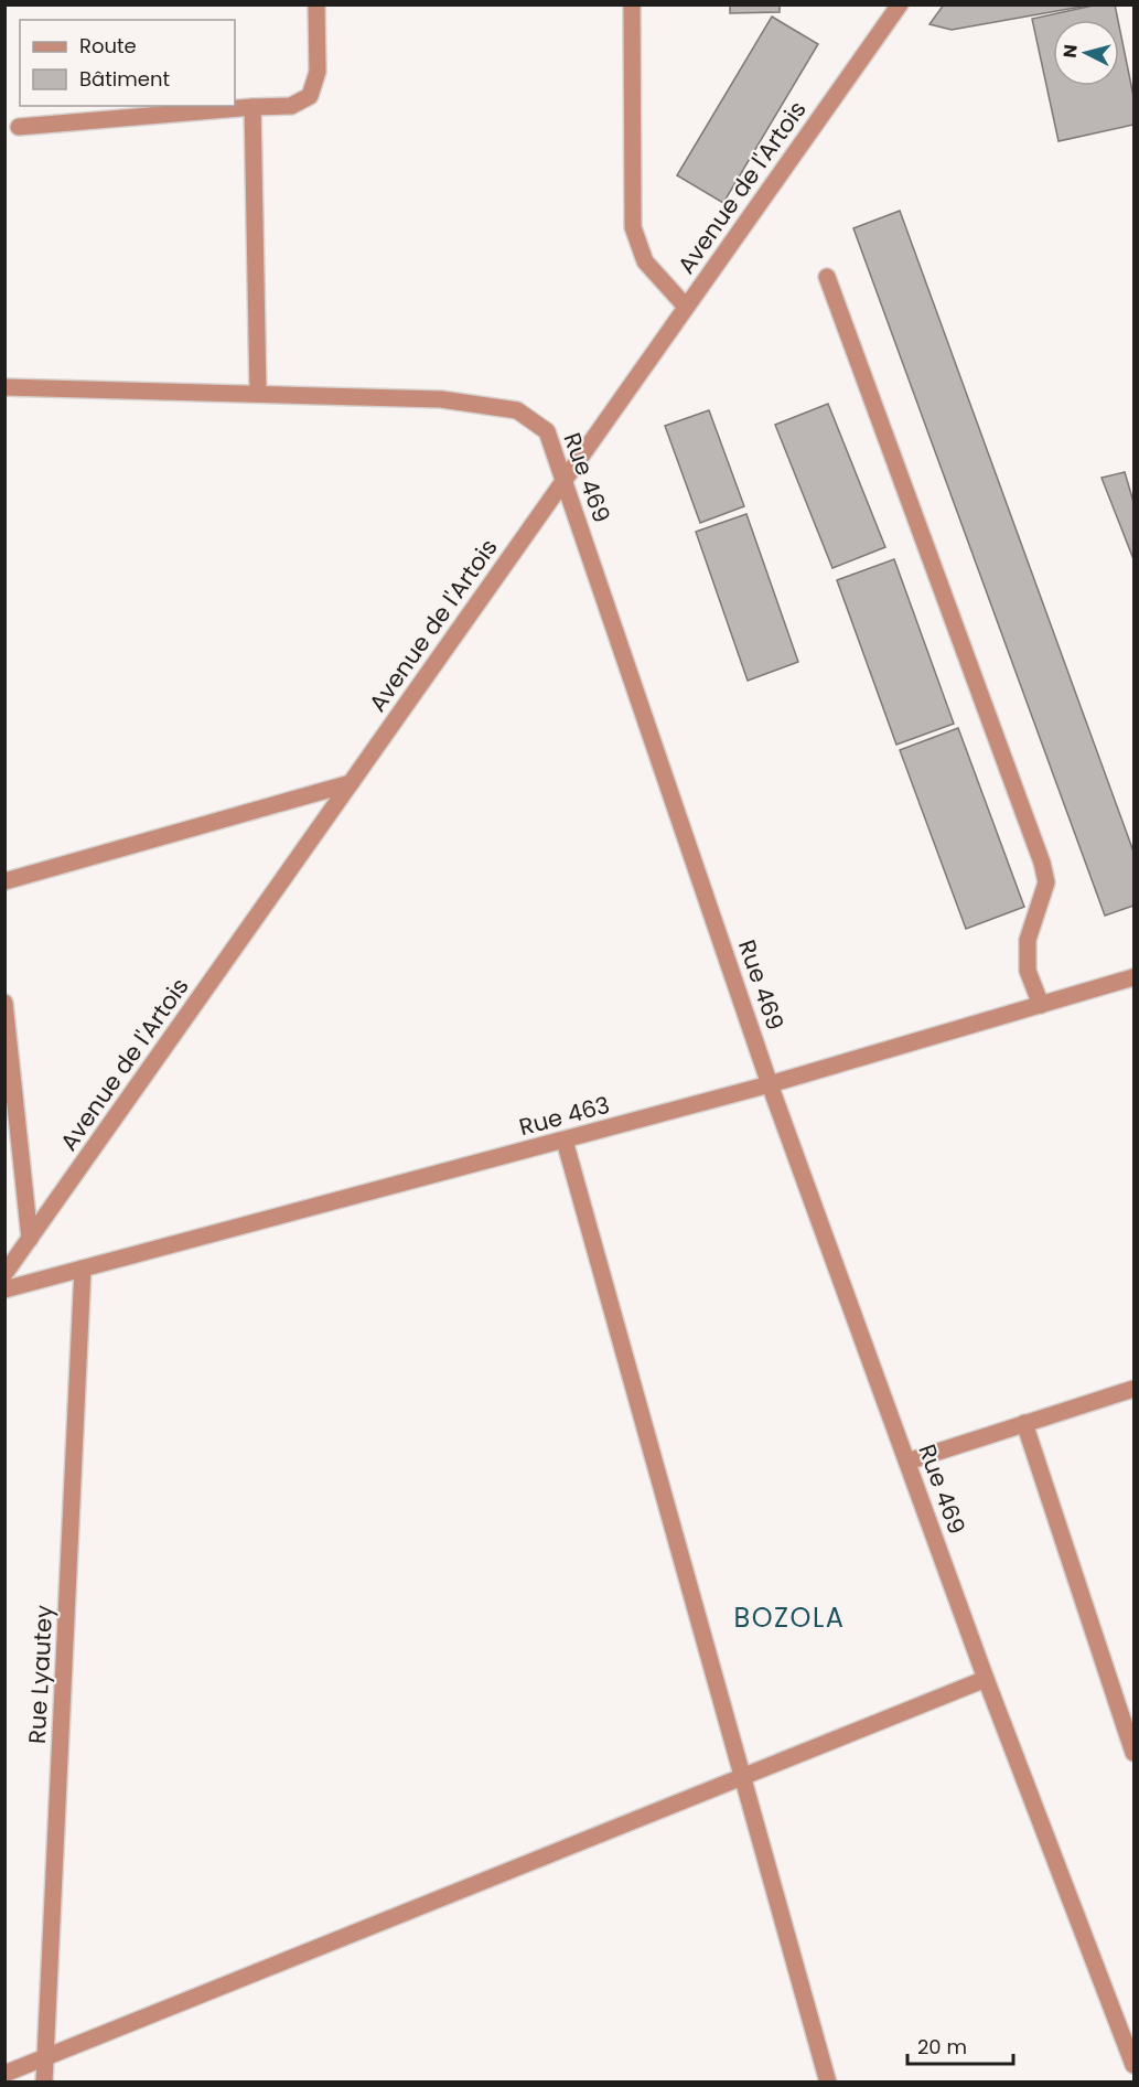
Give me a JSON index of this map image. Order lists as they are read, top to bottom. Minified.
{"streets":{"street":["Avenue de l'Artois","Rue 469","Rue 463","Rue Lyautey"]},"crossings":[["Avenue de l'Artois","Rue 469"],["Rue 469","Rue 463"],["Rue 463","Rue Lyautey"]],"districts":["BOZOLA"],"legend":["Route","Bâtiment"],"scale_bar":"20 m","north":"left"}
